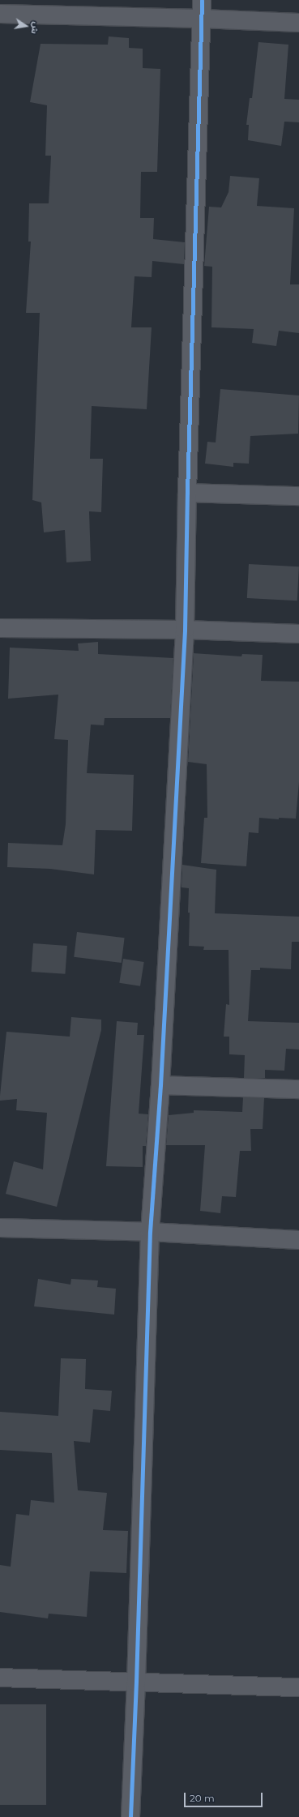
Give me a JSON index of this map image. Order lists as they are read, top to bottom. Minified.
{"scale_bar":"20 m","north":"right"}
